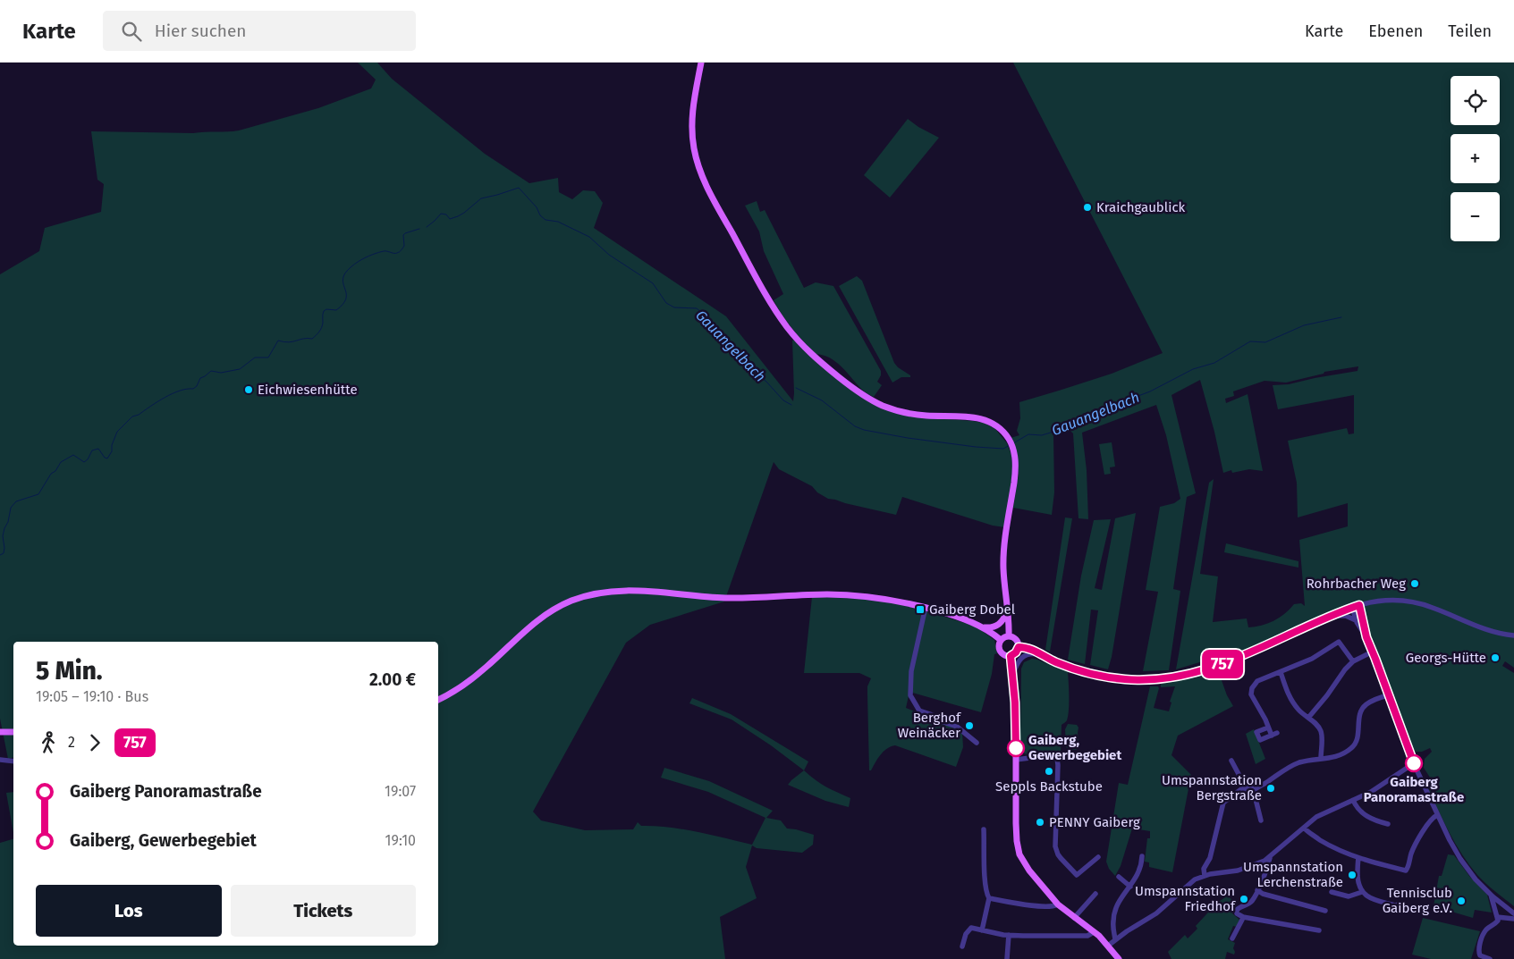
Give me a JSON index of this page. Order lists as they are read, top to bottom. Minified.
{"water":["Gauangelbach"],"places":{"other":["Kraichgaublick","Eichwiesenhütte","Rohrbacher Weg","Georgs-Hütte","Berghof Weinäcker","Gaiberg, Gewerbegebiet","Gaiberg Panoramastraße","Seppls Backstube","Umspannstation Bergstraße","PENNY Gaiberg","Umspannstation Lerchenstraße","Umspannstation Friedhof","Tennisclub Gaiberg e.V."],"transit":["Gaiberg Dobel"]},"lines":["bus line 757"],"page":{"header":"Karte","search":"Hier suchen","nav":["Karte","Ebenen","Teilen"],"on_map":"757","map_buttons":["+","−"],"heading":["5 Min.","19:05 – 19:10 · Bus","2.00 €"],"legs":["2","757"],"list":[{"name":"Gaiberg Panoramastraße","value":"19:07"},{"name":"Gaiberg, Gewerbegebiet","value":"19:10"}],"buttons":["Los","Tickets"]}}
